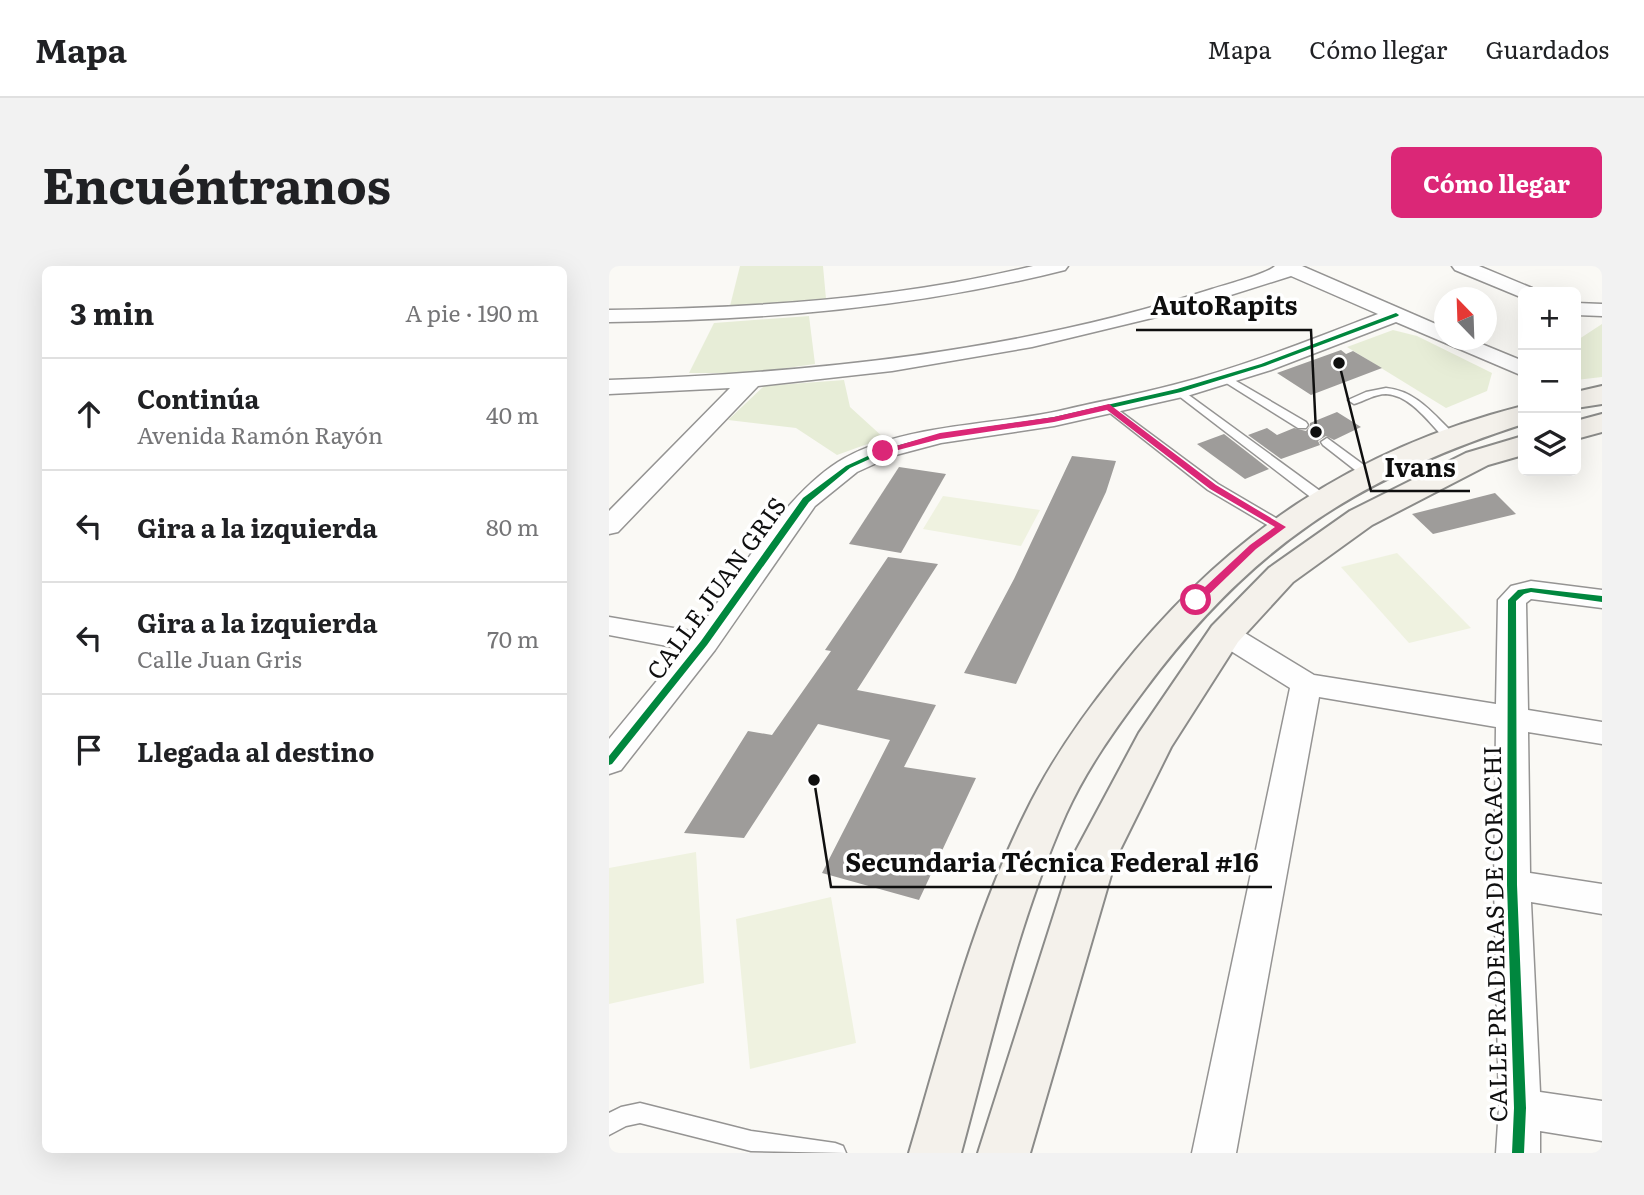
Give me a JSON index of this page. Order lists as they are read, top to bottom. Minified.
{"streets":{"street":["CALLE JUAN GRIS","CALLE PRADERAS DE CORACHI"]},"places":["Ivans","AutoRapits","Secundaria Técnica Federal #16"],"north":"top left","page":{"header":"Mapa","nav":["Mapa","Cómo llegar","Guardados"],"title":"Encuéntranos","buttons":"Cómo llegar","heading":["3 min","A pie · 190 m"],"map_buttons":["+","−"],"list":[["Continúa","Avenida Ramón Rayón","40 m"],["Gira a la izquierda","80 m"],["Gira a la izquierda","Calle Juan Gris","70 m"],"Llegada al destino"]}}
